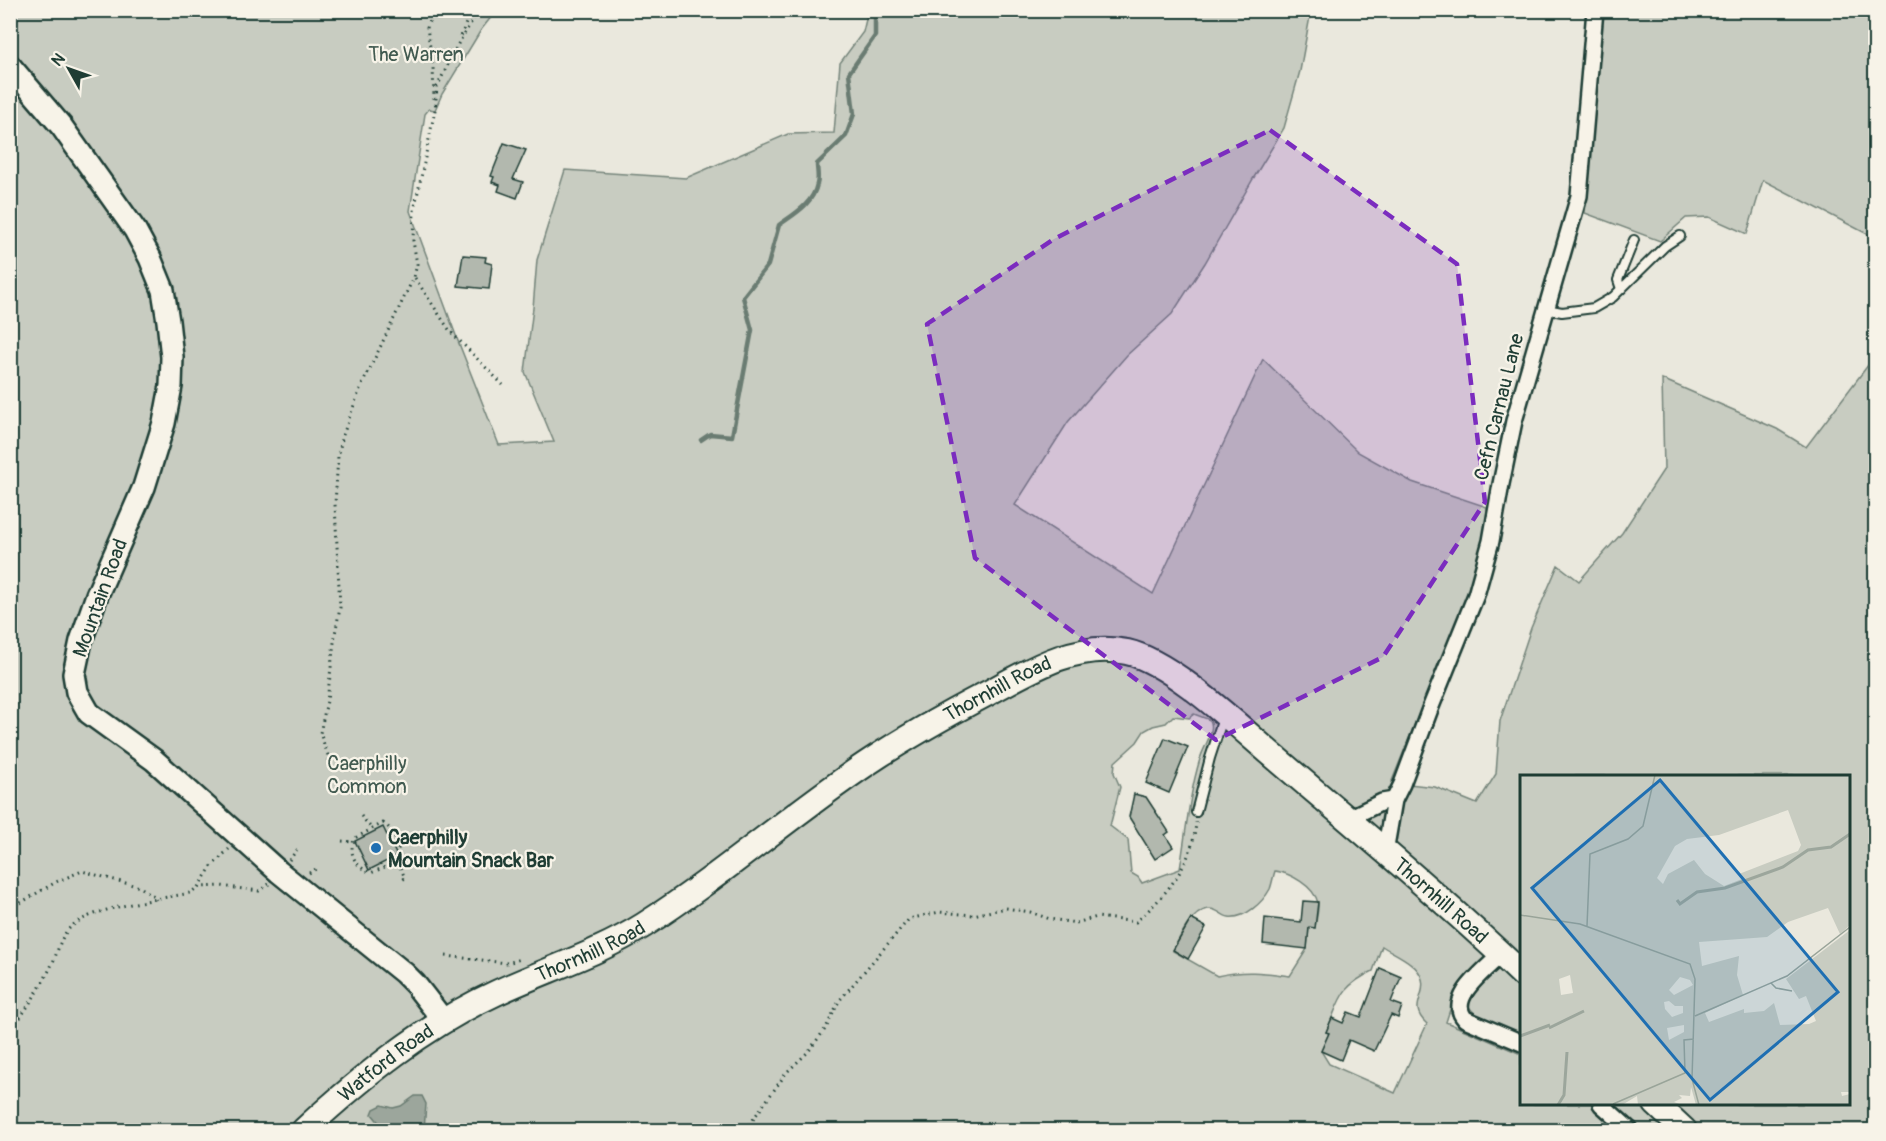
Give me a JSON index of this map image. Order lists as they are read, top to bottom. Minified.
{"streets":{"main road":["Mountain Road","Thornhill Road","Watford Road"],"street":["Cefn Carnau Lane"]},"crossings":[["Cefn Carnau Lane","Thornhill Road"],["Mountain Road","Thornhill Road"],["Mountain Road","Watford Road"],["Thornhill Road","Watford Road"]],"parks":["The Warren","Caerphilly Common"],"places":["Caerphilly Mountain Snack Bar"],"north":"top left"}
